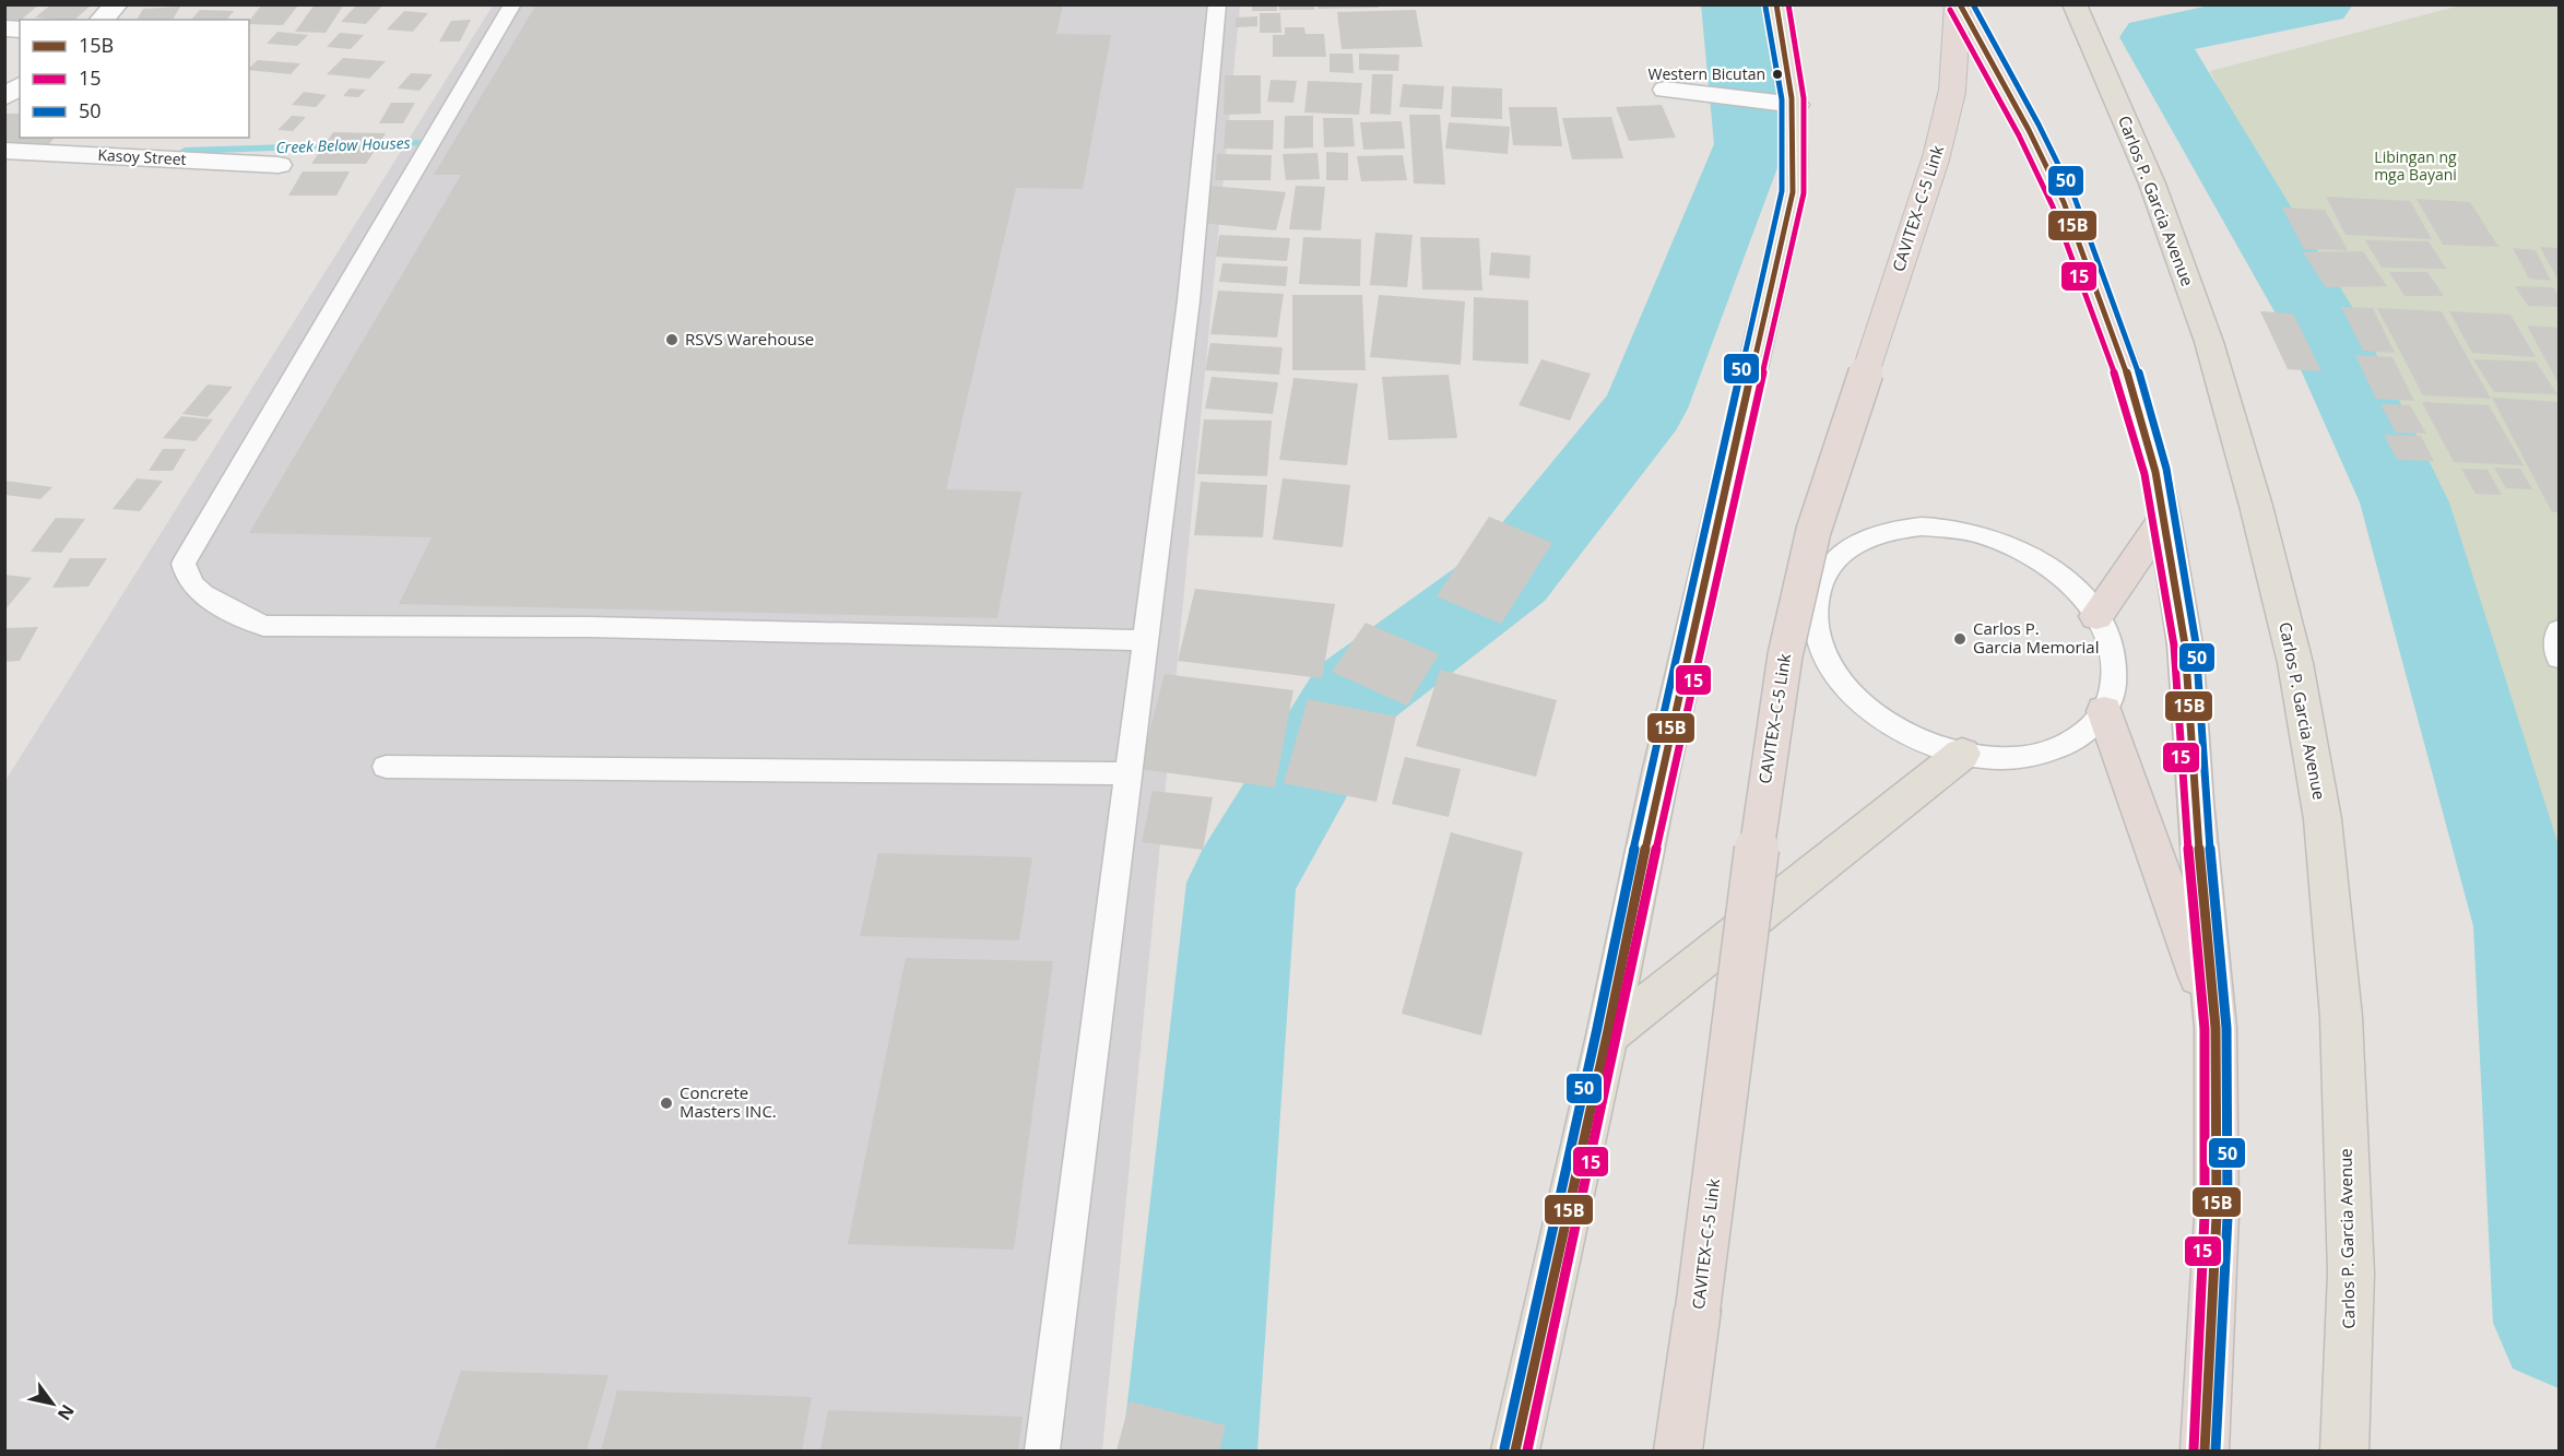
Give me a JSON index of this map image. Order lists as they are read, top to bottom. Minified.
{"streets":{"highway":["CAVITEX–C-5 Link"],"main road":["Carlos P. Garcia Avenue"],"street":["Kasoy Street"]},"water":["Creek Below Houses"],"parks":["Libingan ng mga Bayani"],"places":["Western Bicutan","RSVS Warehouse","Carlos P. Garcia Memorial","Concrete Masters INC."],"lines":["transit line 15B","transit line 15","transit line 50"],"legend":["15B","15","50"],"north":"bottom right"}
